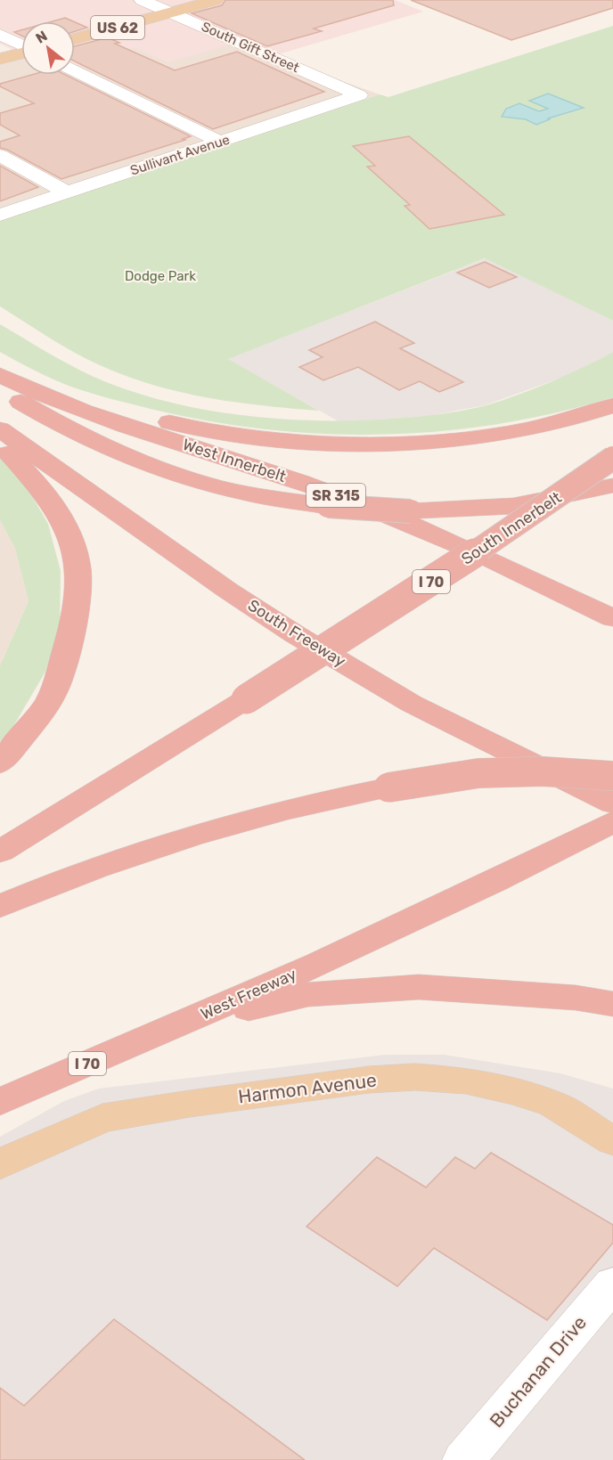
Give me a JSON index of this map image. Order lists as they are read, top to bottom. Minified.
{"streets":{"highway":["West Innerbelt","SR 315","South Innerbelt","I 70","South Freeway","West Freeway"],"main road":["US 62","Harmon Avenue"],"street":["South Gift Street","Sullivant Avenue","Buchanan Drive"]},"crossings":[["US 62","South Gift Street"],["South Gift Street","Sullivant Avenue"]],"parks":["Dodge Park"],"north":"top left"}
